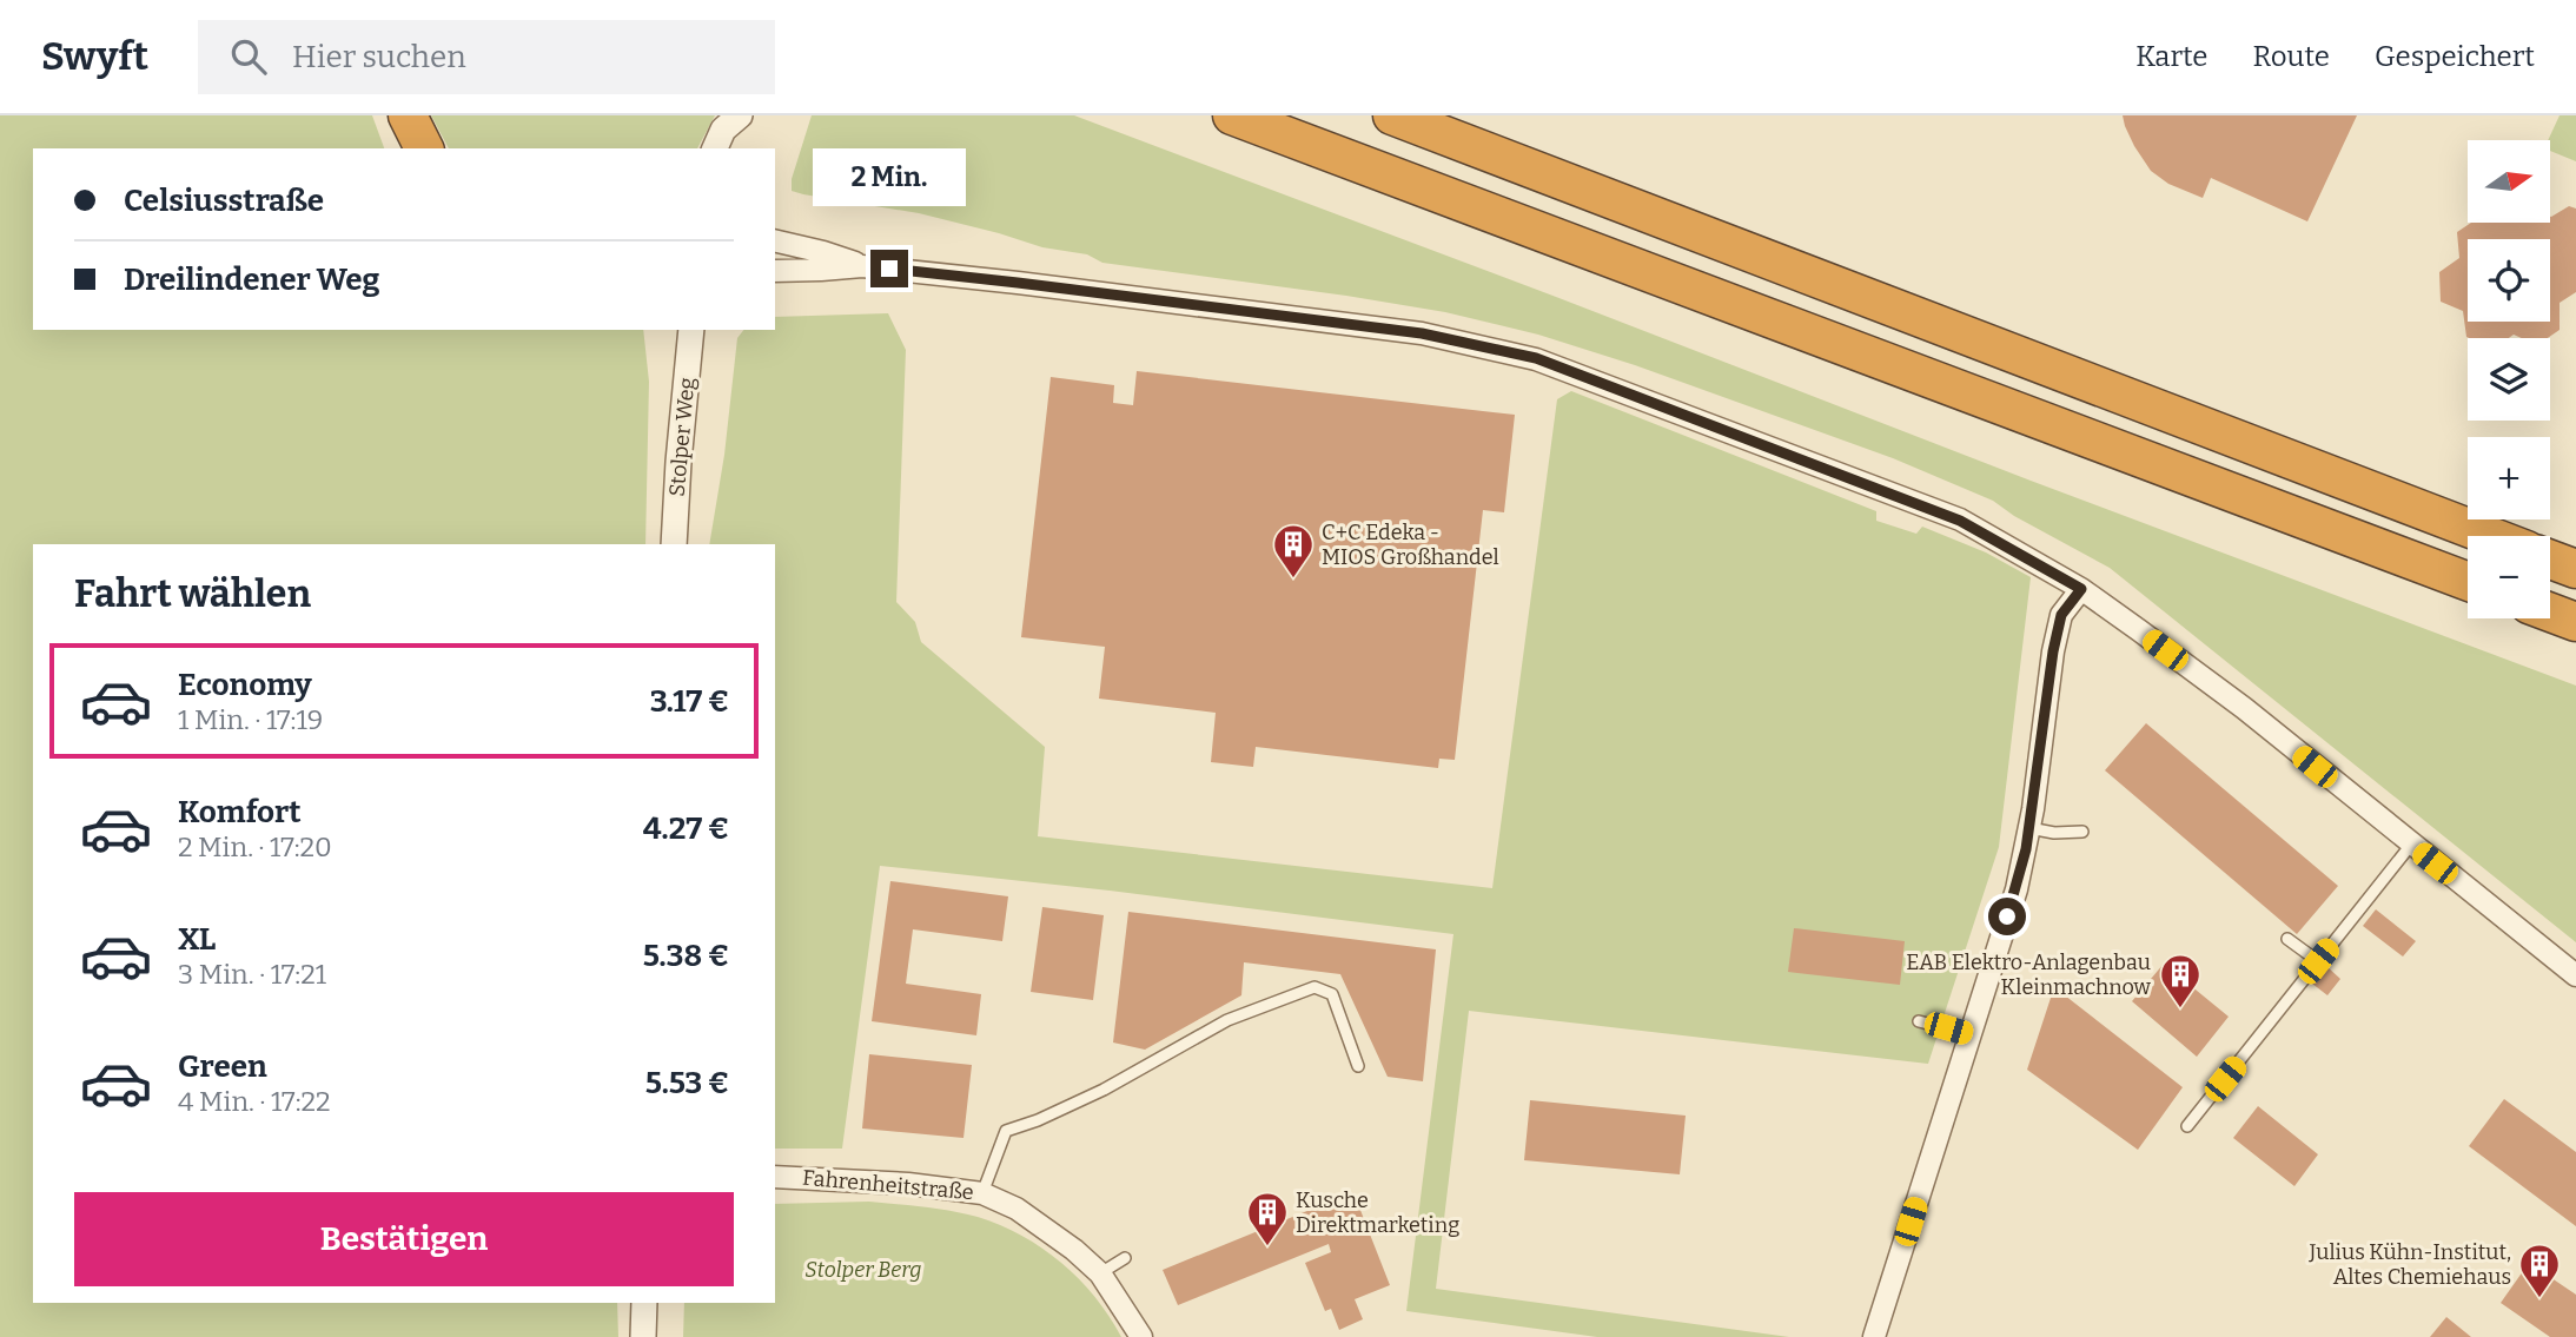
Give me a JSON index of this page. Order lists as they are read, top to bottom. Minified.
{"streets":{"street":["Stolper Weg","Fahrenheitstraße"]},"parks":["Stolper Berg"],"places":{"building":["C+C Edeka - MIOS Großhandel","EAB Elektro-Anlagenbau Kleinmachnow","Kusche Direktmarketing","Julius Kühn-Institut, Altes Chemiehaus"]},"north":"right","page":{"header":"Swyft","search":"Hier suchen","nav":["Karte","Route","Gespeichert"],"map_buttons":["+","−"],"bubble":"2 Min.","banner":["Celsiusstraße","Dreilindener Weg"],"heading":"Fahrt wählen","list":[{"name":"Economy","note":"1 Min. · 17:19","value":"3.17 €"},{"name":"Komfort","note":"2 Min. · 17:20","value":"4.27 €"},{"name":"XL","note":"3 Min. · 17:21","value":"5.38 €"},{"name":"Green","note":"4 Min. · 17:22","value":"5.53 €"}],"buttons":"Bestätigen"}}
